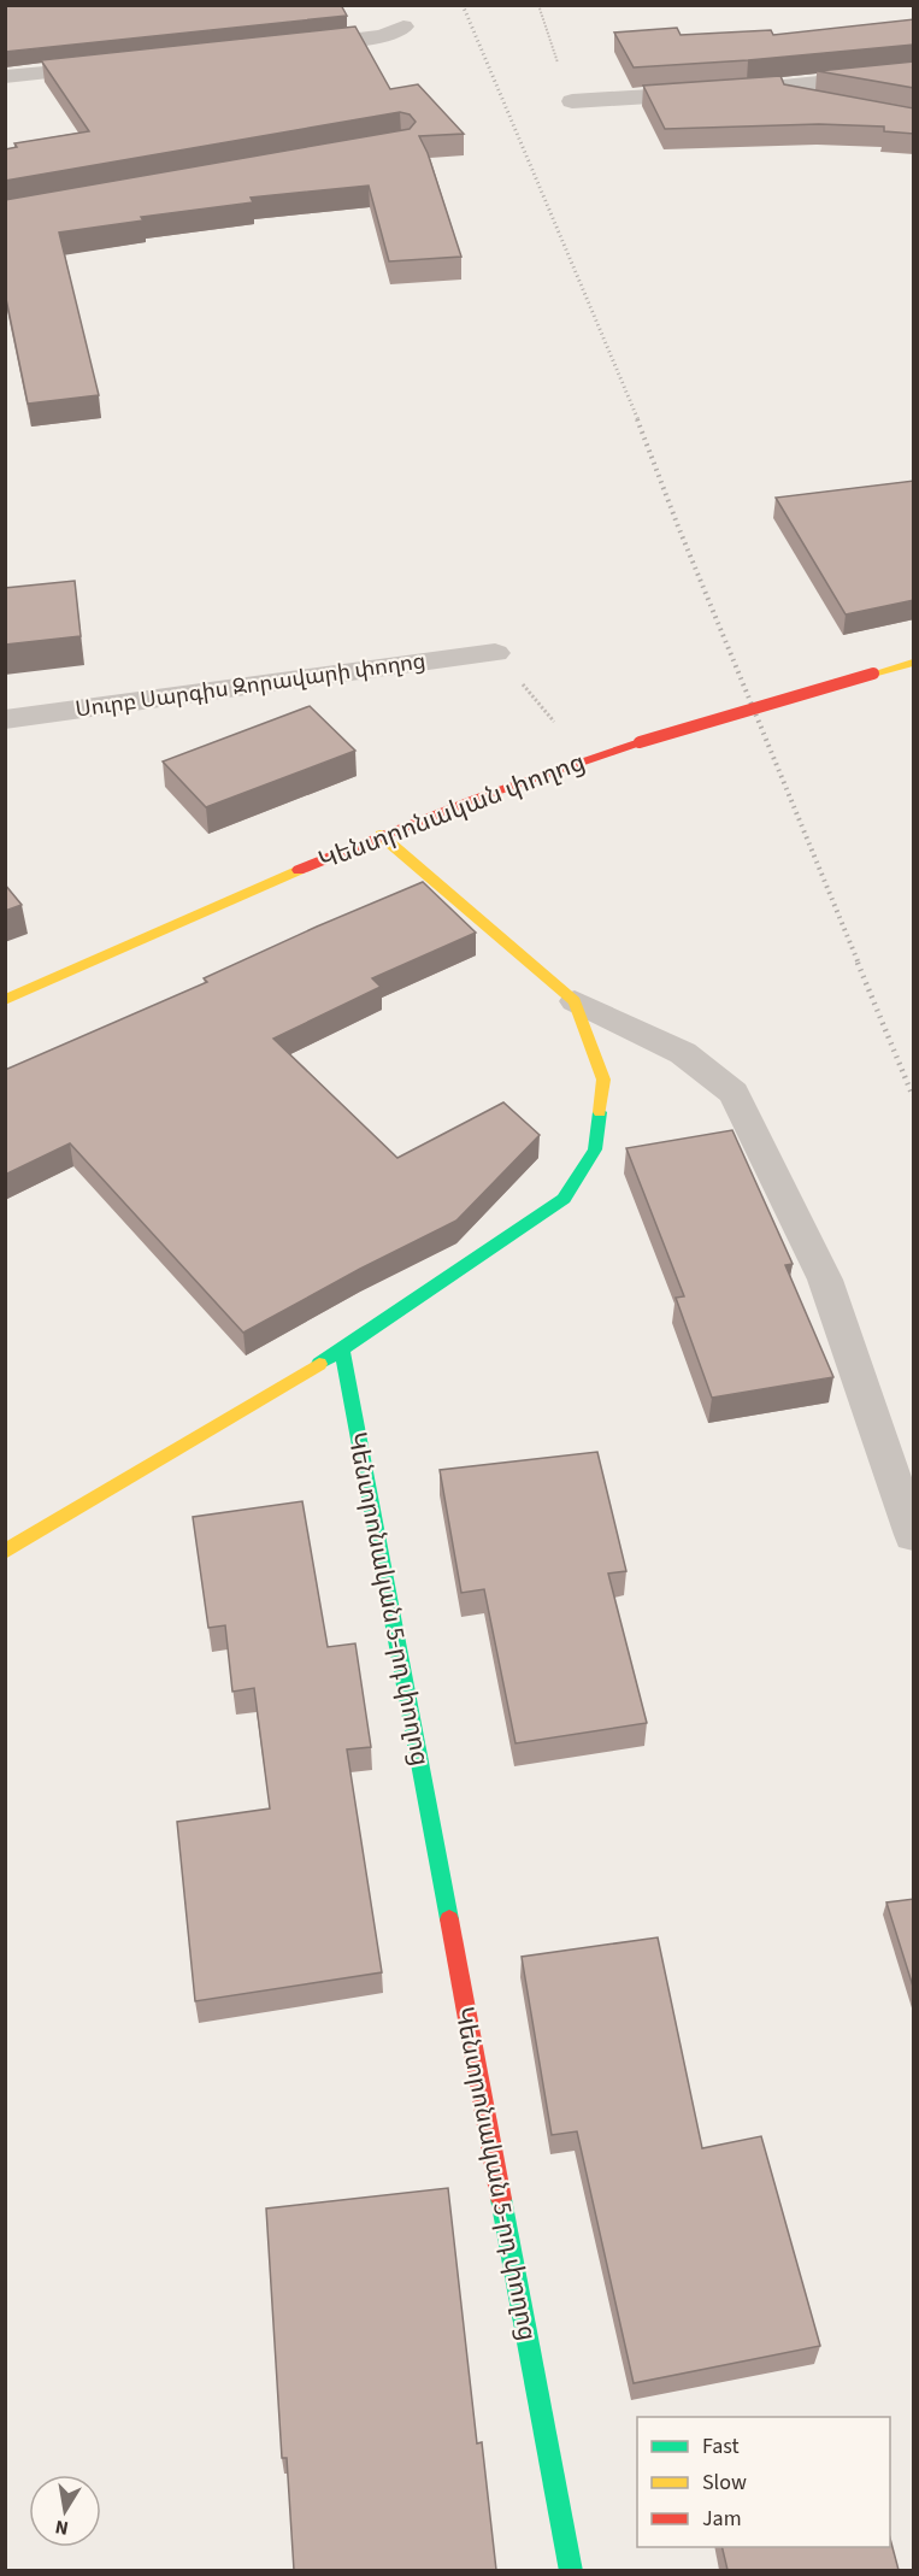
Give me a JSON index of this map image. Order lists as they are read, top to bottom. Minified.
{"streets":{"street":["Սուրբ Սարգիս Զորավարի փողոց","Կենտրոնական փողոց","Կենտրոնական 5-րդ փողոց"]},"legend":["Fast","Slow","Jam"],"north":"bottom"}
